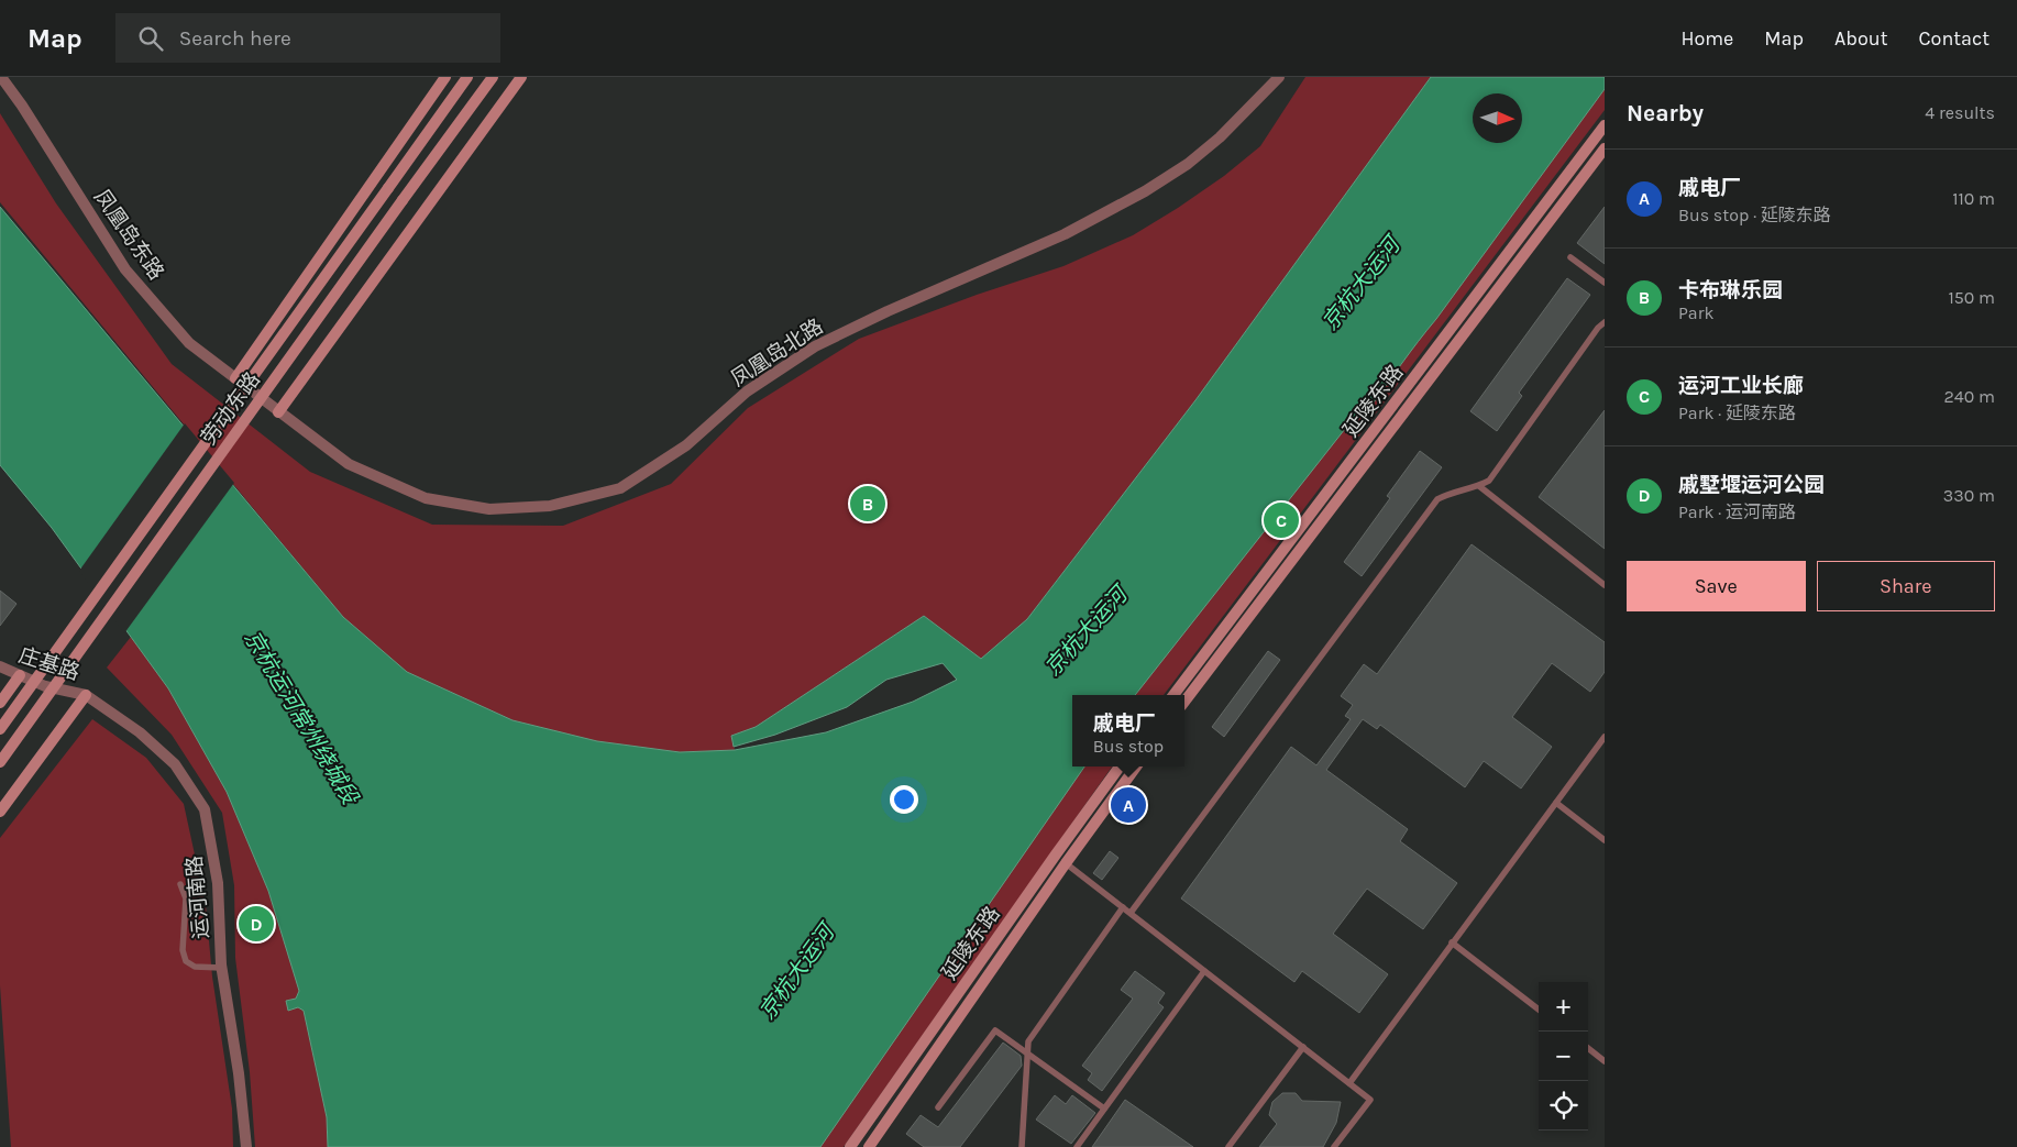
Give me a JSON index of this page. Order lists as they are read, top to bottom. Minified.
{"streets":{"main road":["延陵东路","劳动东路"],"street":["凤凰岛东路","凤凰岛北路","庄基路","运河南路"]},"crossings":[["凤凰岛东路","凤凰岛北路"],["庄基路","运河南路"]],"water":["京杭大运河","京杭运河常州绕城段"],"north":"right","page":{"header":"Map","search":"Search here","nav":["Home","Map","About","Contact"],"heading":["Nearby","4 results"],"list":[{"mark":"A","name":"戚电厂","note":"Bus stop · 延陵东路","value":"110 m"},{"mark":"B","name":"卡布琳乐园","note":"Park","value":"150 m"},{"mark":"C","name":"运河工业长廊","note":"Park · 延陵东路","value":"240 m"},{"mark":"D","name":"戚墅堰运河公园","note":"Park · 运河南路","value":"330 m"}],"pins":["B","C","A","D"],"buttons":["Save","Share"],"popup":["戚电厂","Bus stop"],"map_buttons":["+","−"]}}
